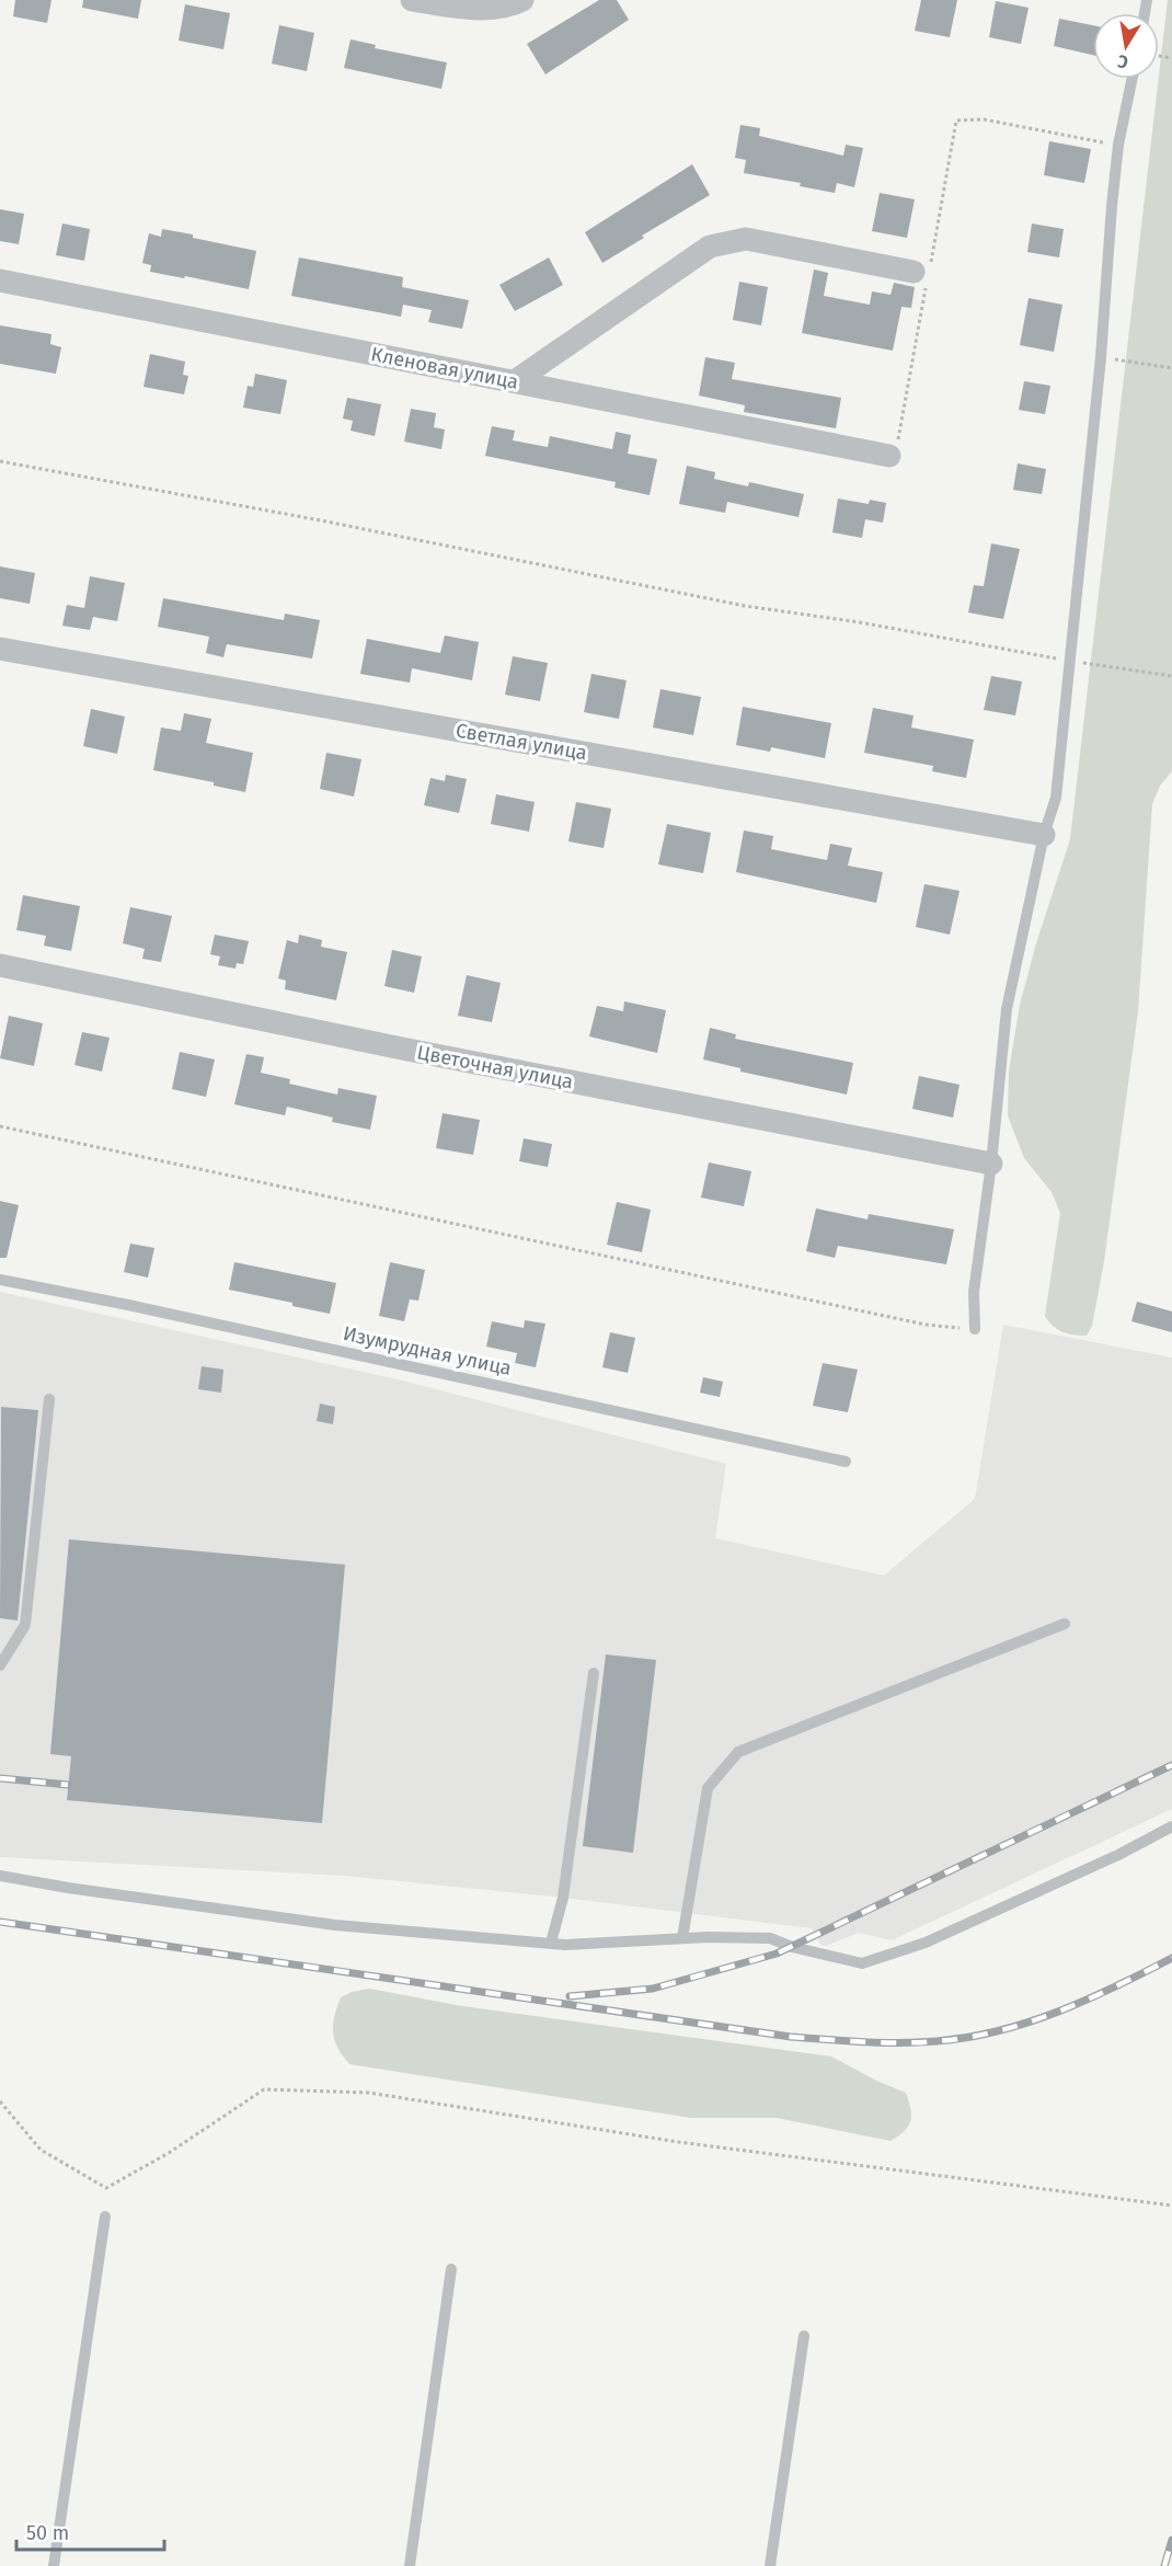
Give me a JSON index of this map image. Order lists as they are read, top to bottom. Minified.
{"streets":{"street":["Кленовая улица","Светлая улица","Цветочная улица"],"lane":["Изумрудная улица"]},"scale_bar":"50 m","north":"bottom"}
